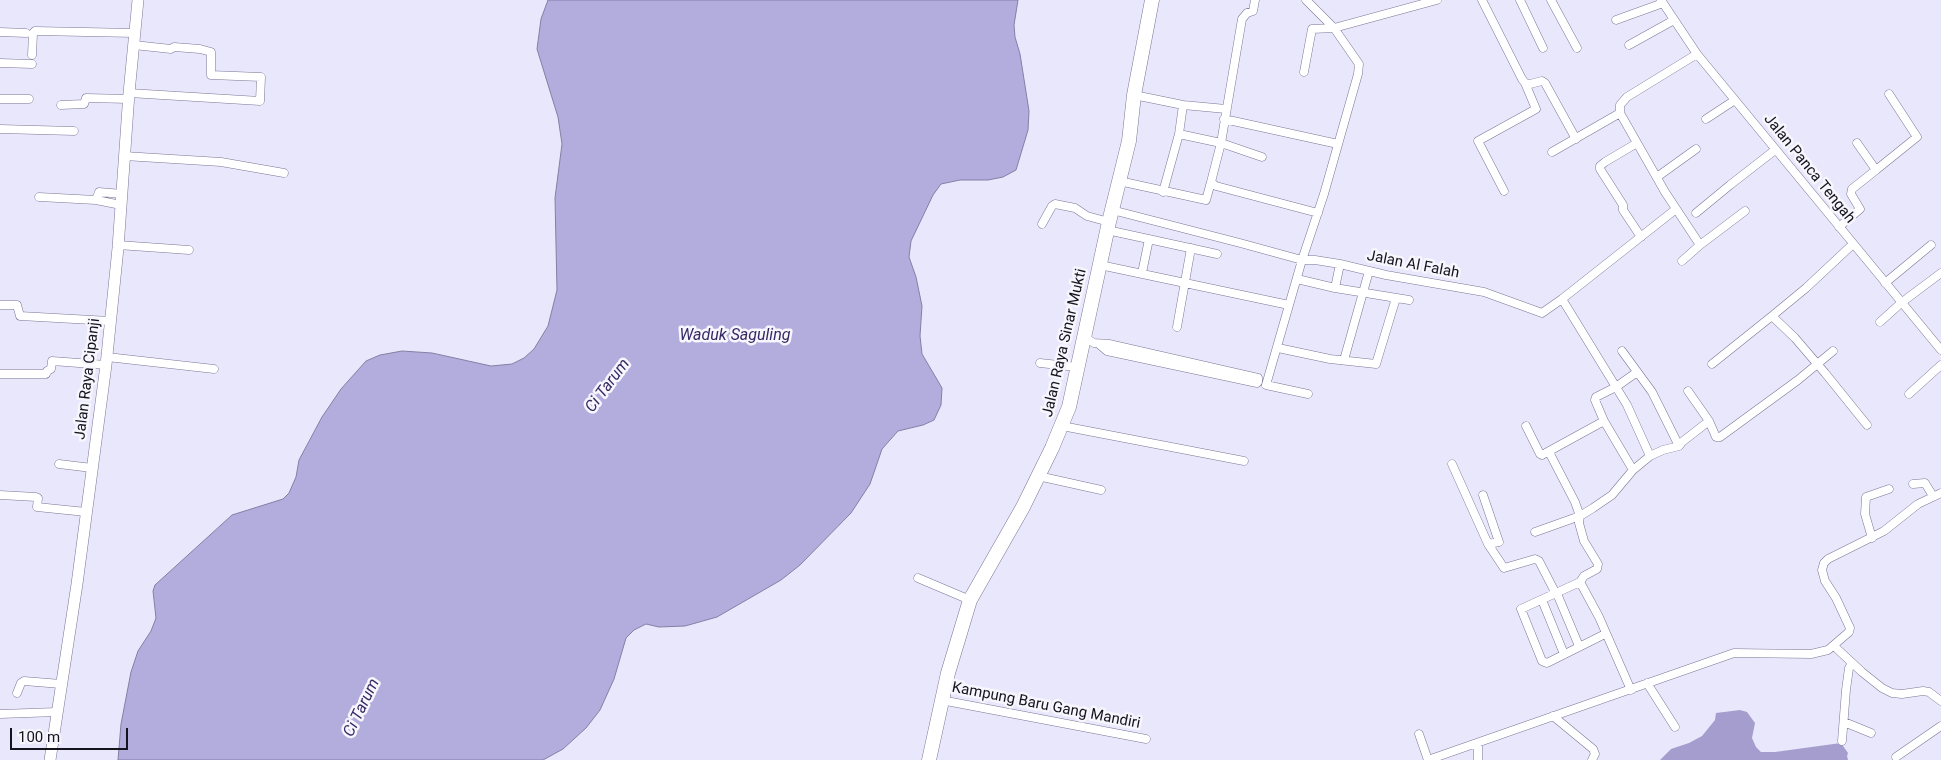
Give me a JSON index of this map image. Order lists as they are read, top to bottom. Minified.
{"streets":{"highway":["Jalan Raya Sinar Mukti"],"main road":["Jalan Raya Cipanji"],"street":["Jalan Panca Tengah","Jalan Al Falah","Kampung Baru Gang Mandiri"]},"crossings":[["Jalan Al Falah","Jalan Raya Sinar Mukti"],["Jalan Raya Sinar Mukti","Kampung Baru Gang Mandiri"]],"water":["Waduk Saguling","Ci Tarum"],"scale_bar":"100 m"}
